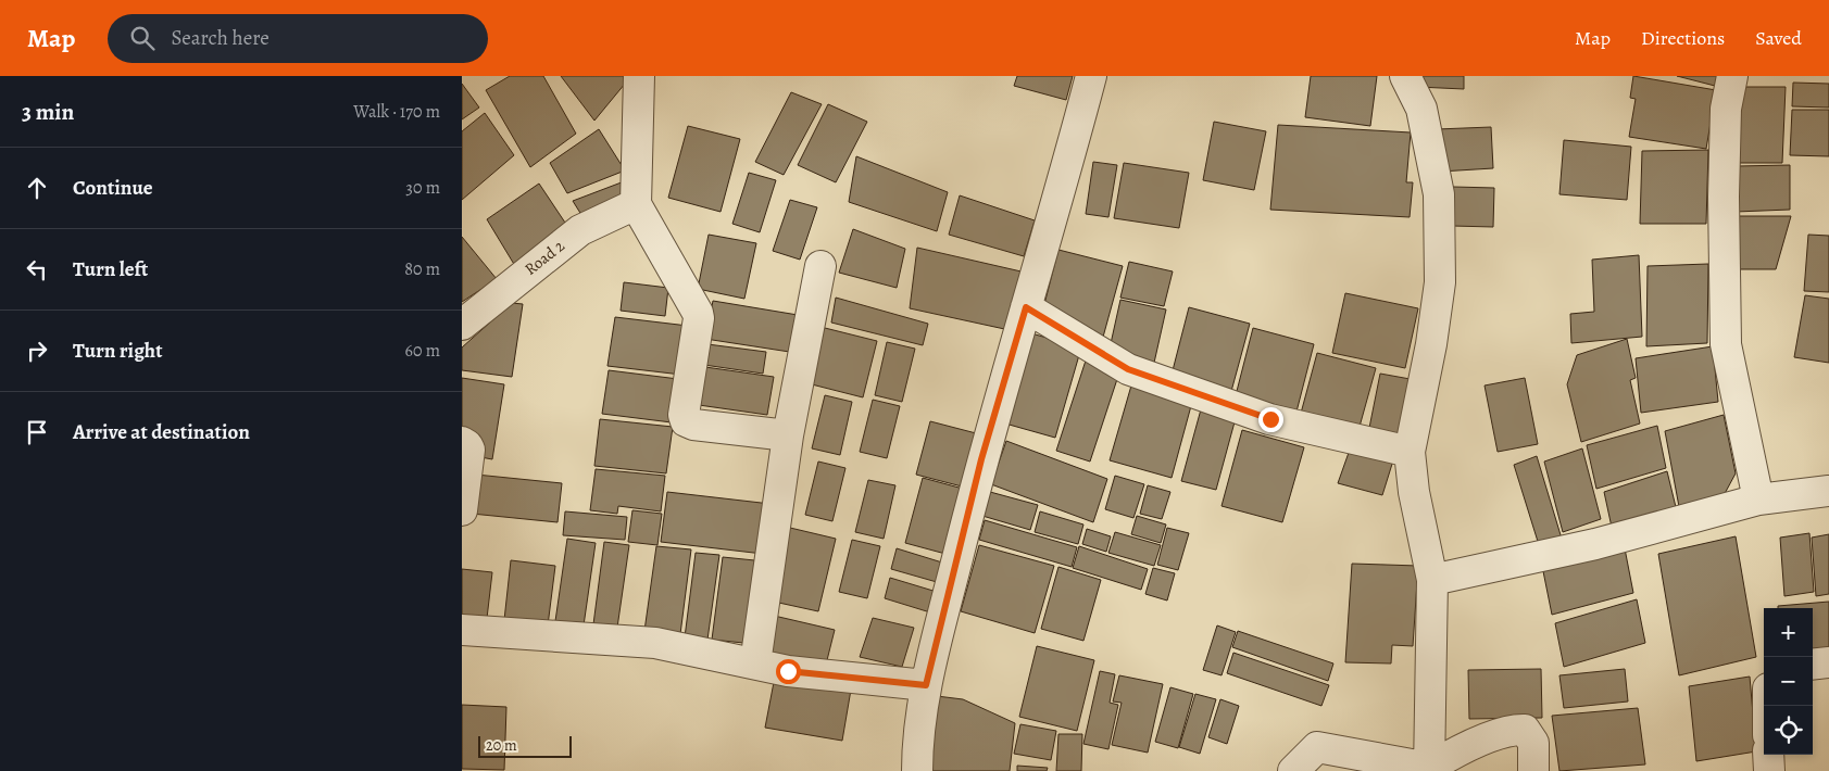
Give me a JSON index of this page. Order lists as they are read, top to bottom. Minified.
{"streets":{"street":["Road 2"]},"scale_bar":"20 m","page":{"header":"Map","search":"Search here","nav":["Map","Directions","Saved"],"heading":["3 min","Walk · 170 m"],"list":[["Continue","30 m"],["Turn left","80 m"],["Turn right","60 m"],"Arrive at destination"],"map_buttons":["+","−"],"scale":"20 m"}}
